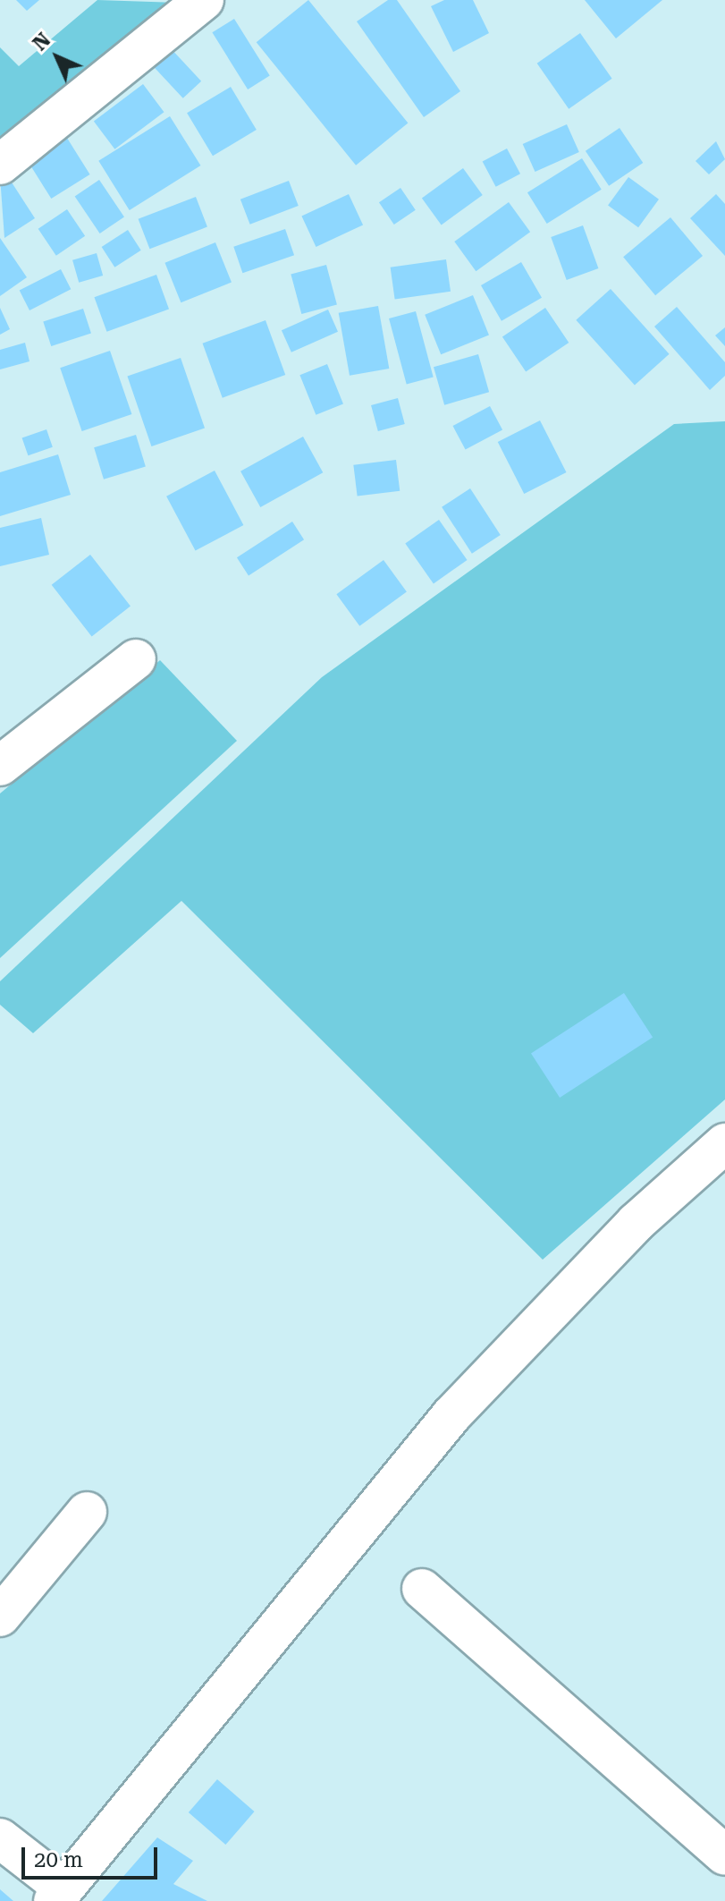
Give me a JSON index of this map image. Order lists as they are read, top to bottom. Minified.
{"scale_bar":"20 m","north":"top left"}
